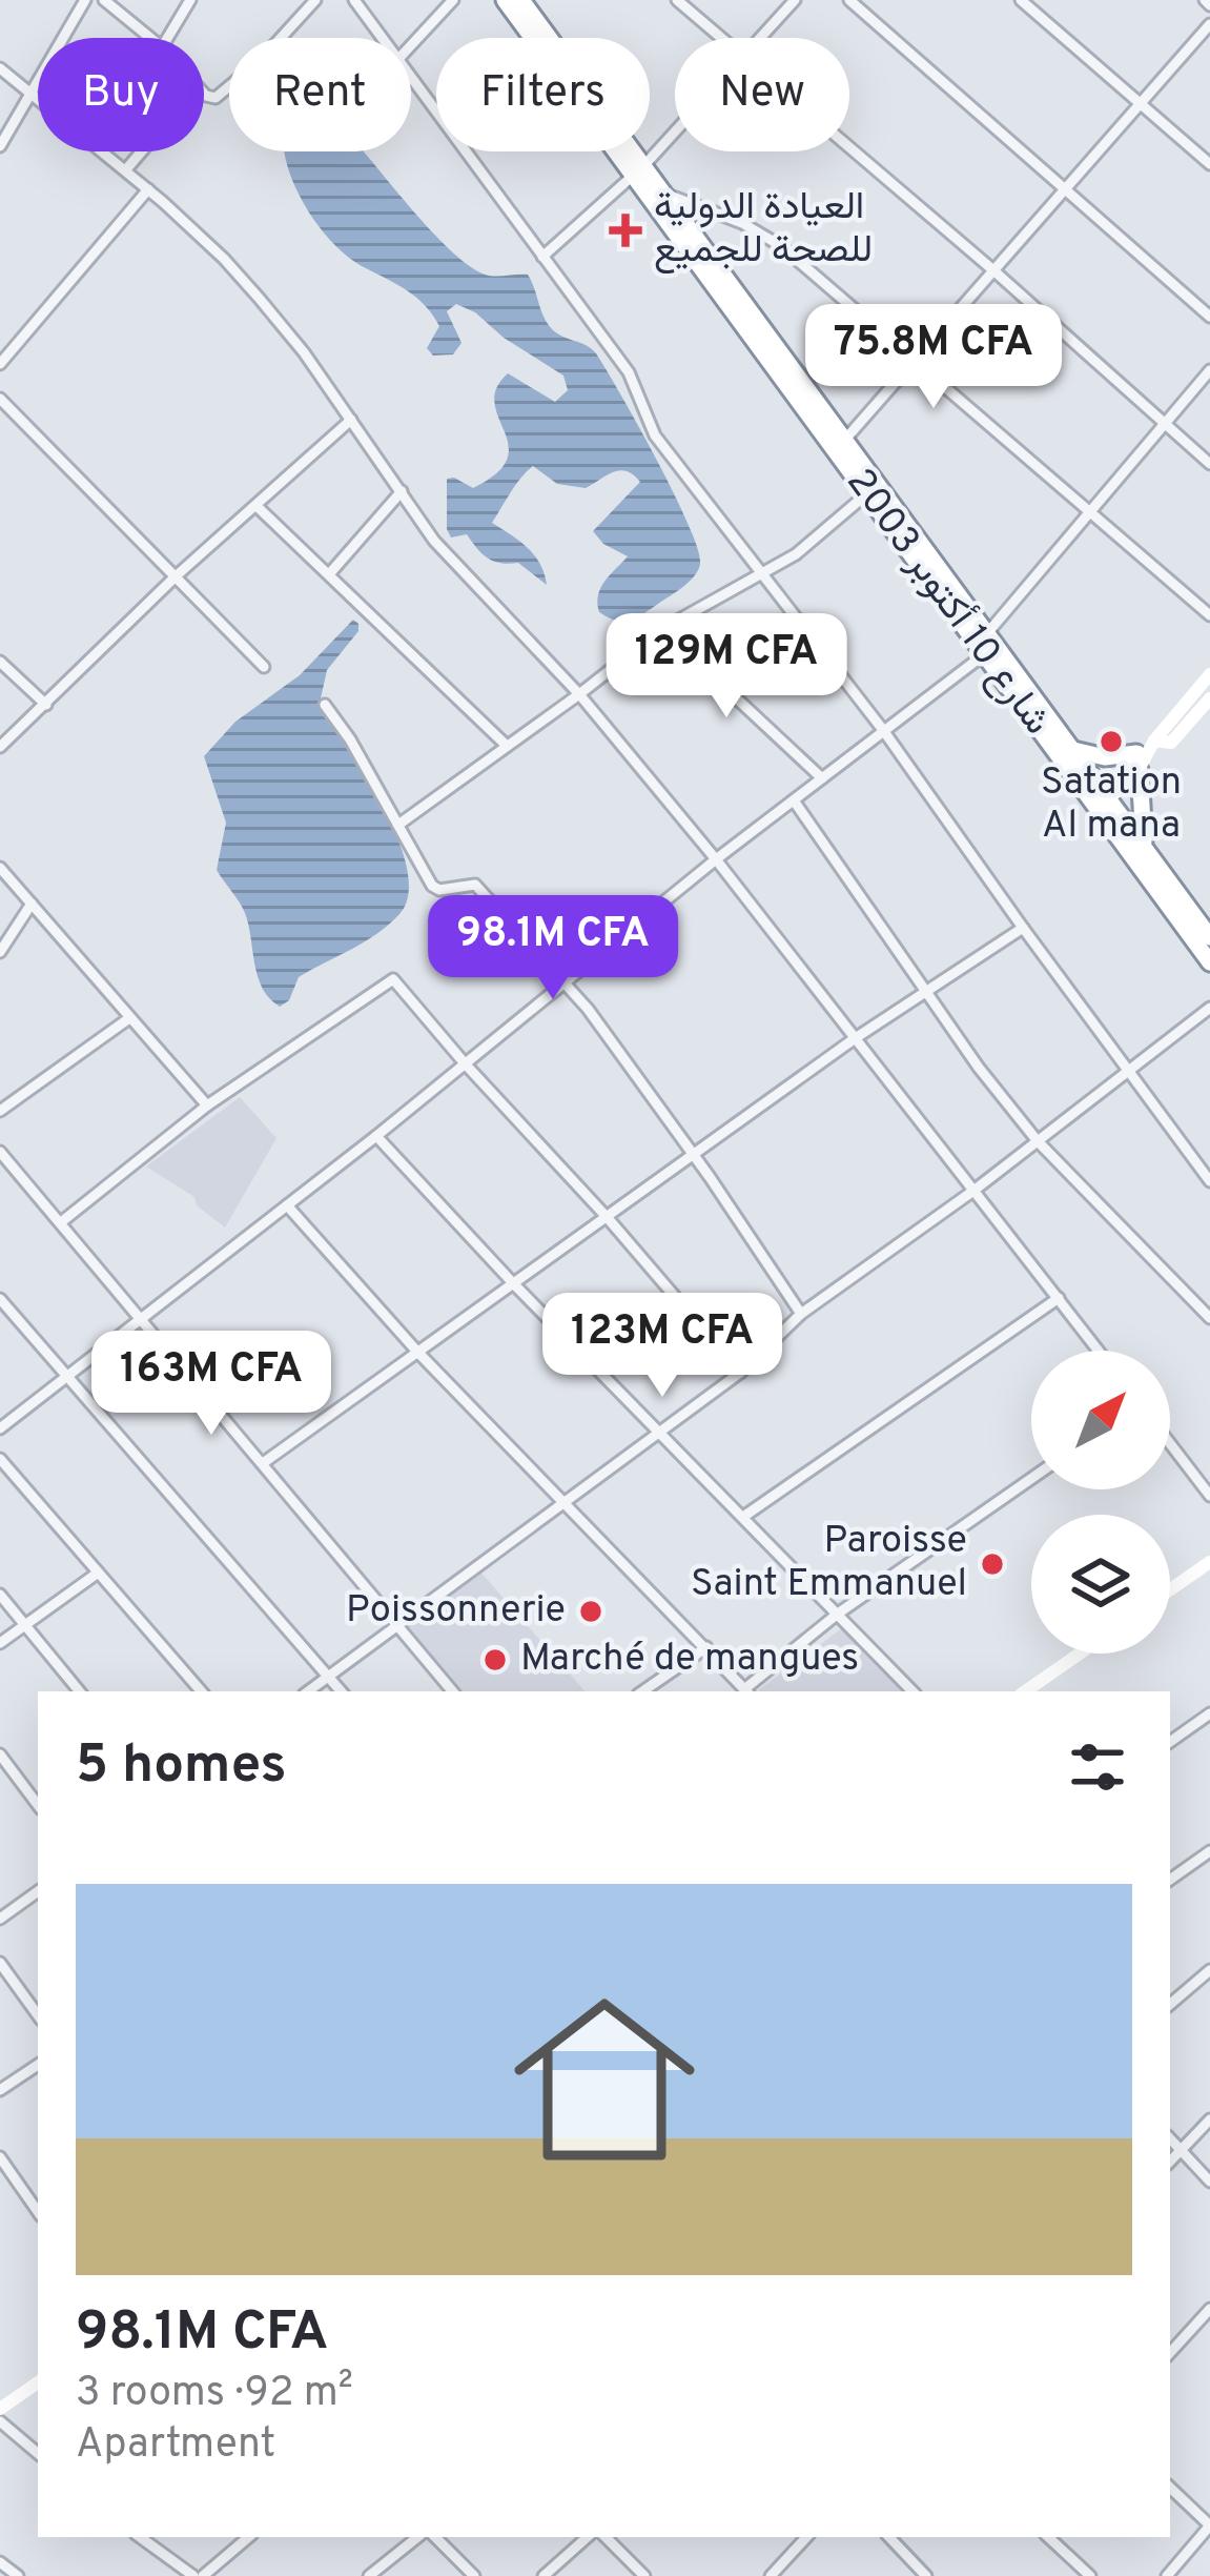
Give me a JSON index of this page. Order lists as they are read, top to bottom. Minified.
{"streets":{"highway":["شارع 10 أكتوبر 2003"]},"places":{"health":["العيادة الدولية للصحة للجميع"],"other":["Satation Al mana","Paroisse Saint Emmanuel","Poissonnerie","Marché de mangues"]},"north":"top right","page":{"chip":["Buy","Rent","Filters","New"],"price":["75.8M CFA","129M CFA","98.1M CFA","123M CFA","163M CFA"],"heading":"5 homes","list":[{"name":"98.1M CFA","note":"3 rooms · 92 m² · Apartment"}]}}
